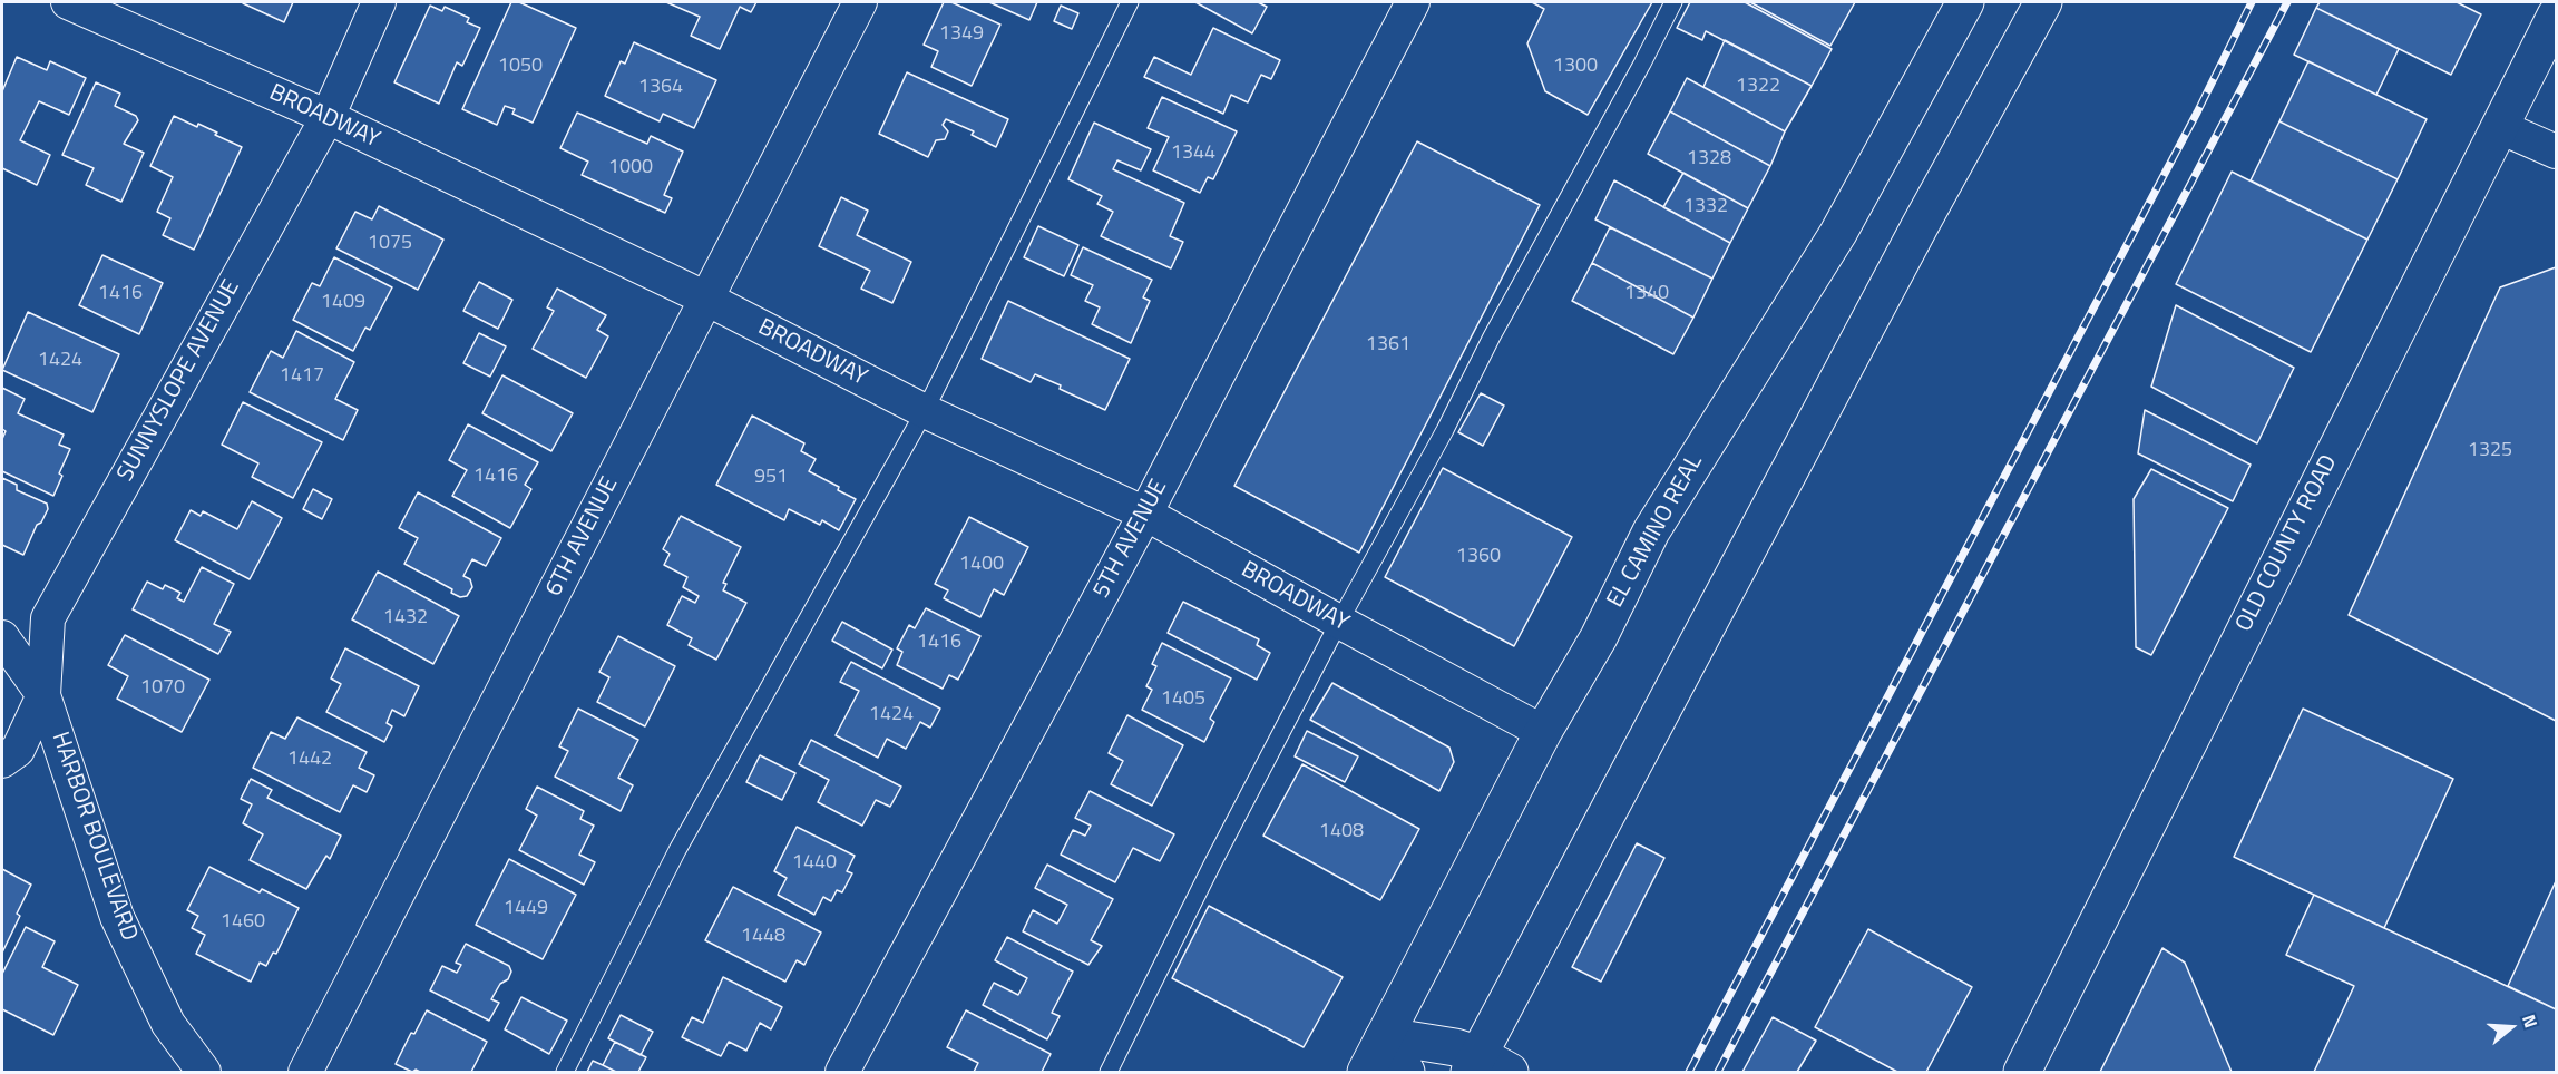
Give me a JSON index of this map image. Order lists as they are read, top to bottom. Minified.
{"streets":{"main road":["EL CAMINO REAL","OLD COUNTY ROAD"],"street":["BROADWAY","SUNNYSLOPE AVENUE","6TH AVENUE","5TH AVENUE","HARBOR BOULEVARD"]},"crossings":[["BROADWAY","SUNNYSLOPE AVENUE"],["BROADWAY","EL CAMINO REAL"],["BROADWAY","6TH AVENUE"],["BROADWAY","5TH AVENUE"],["SUNNYSLOPE AVENUE","HARBOR BOULEVARD"]],"house_numbers":["1349","1050","1300","1322","1364","1344","1328","1000","1332","1075","1416","1340","1409","1361","1424","1417","1325","1416","951","1360","1400","1432","1416","1070","1405","1424","1442","1408","1440","1449","1460","1448"],"north":"right"}
